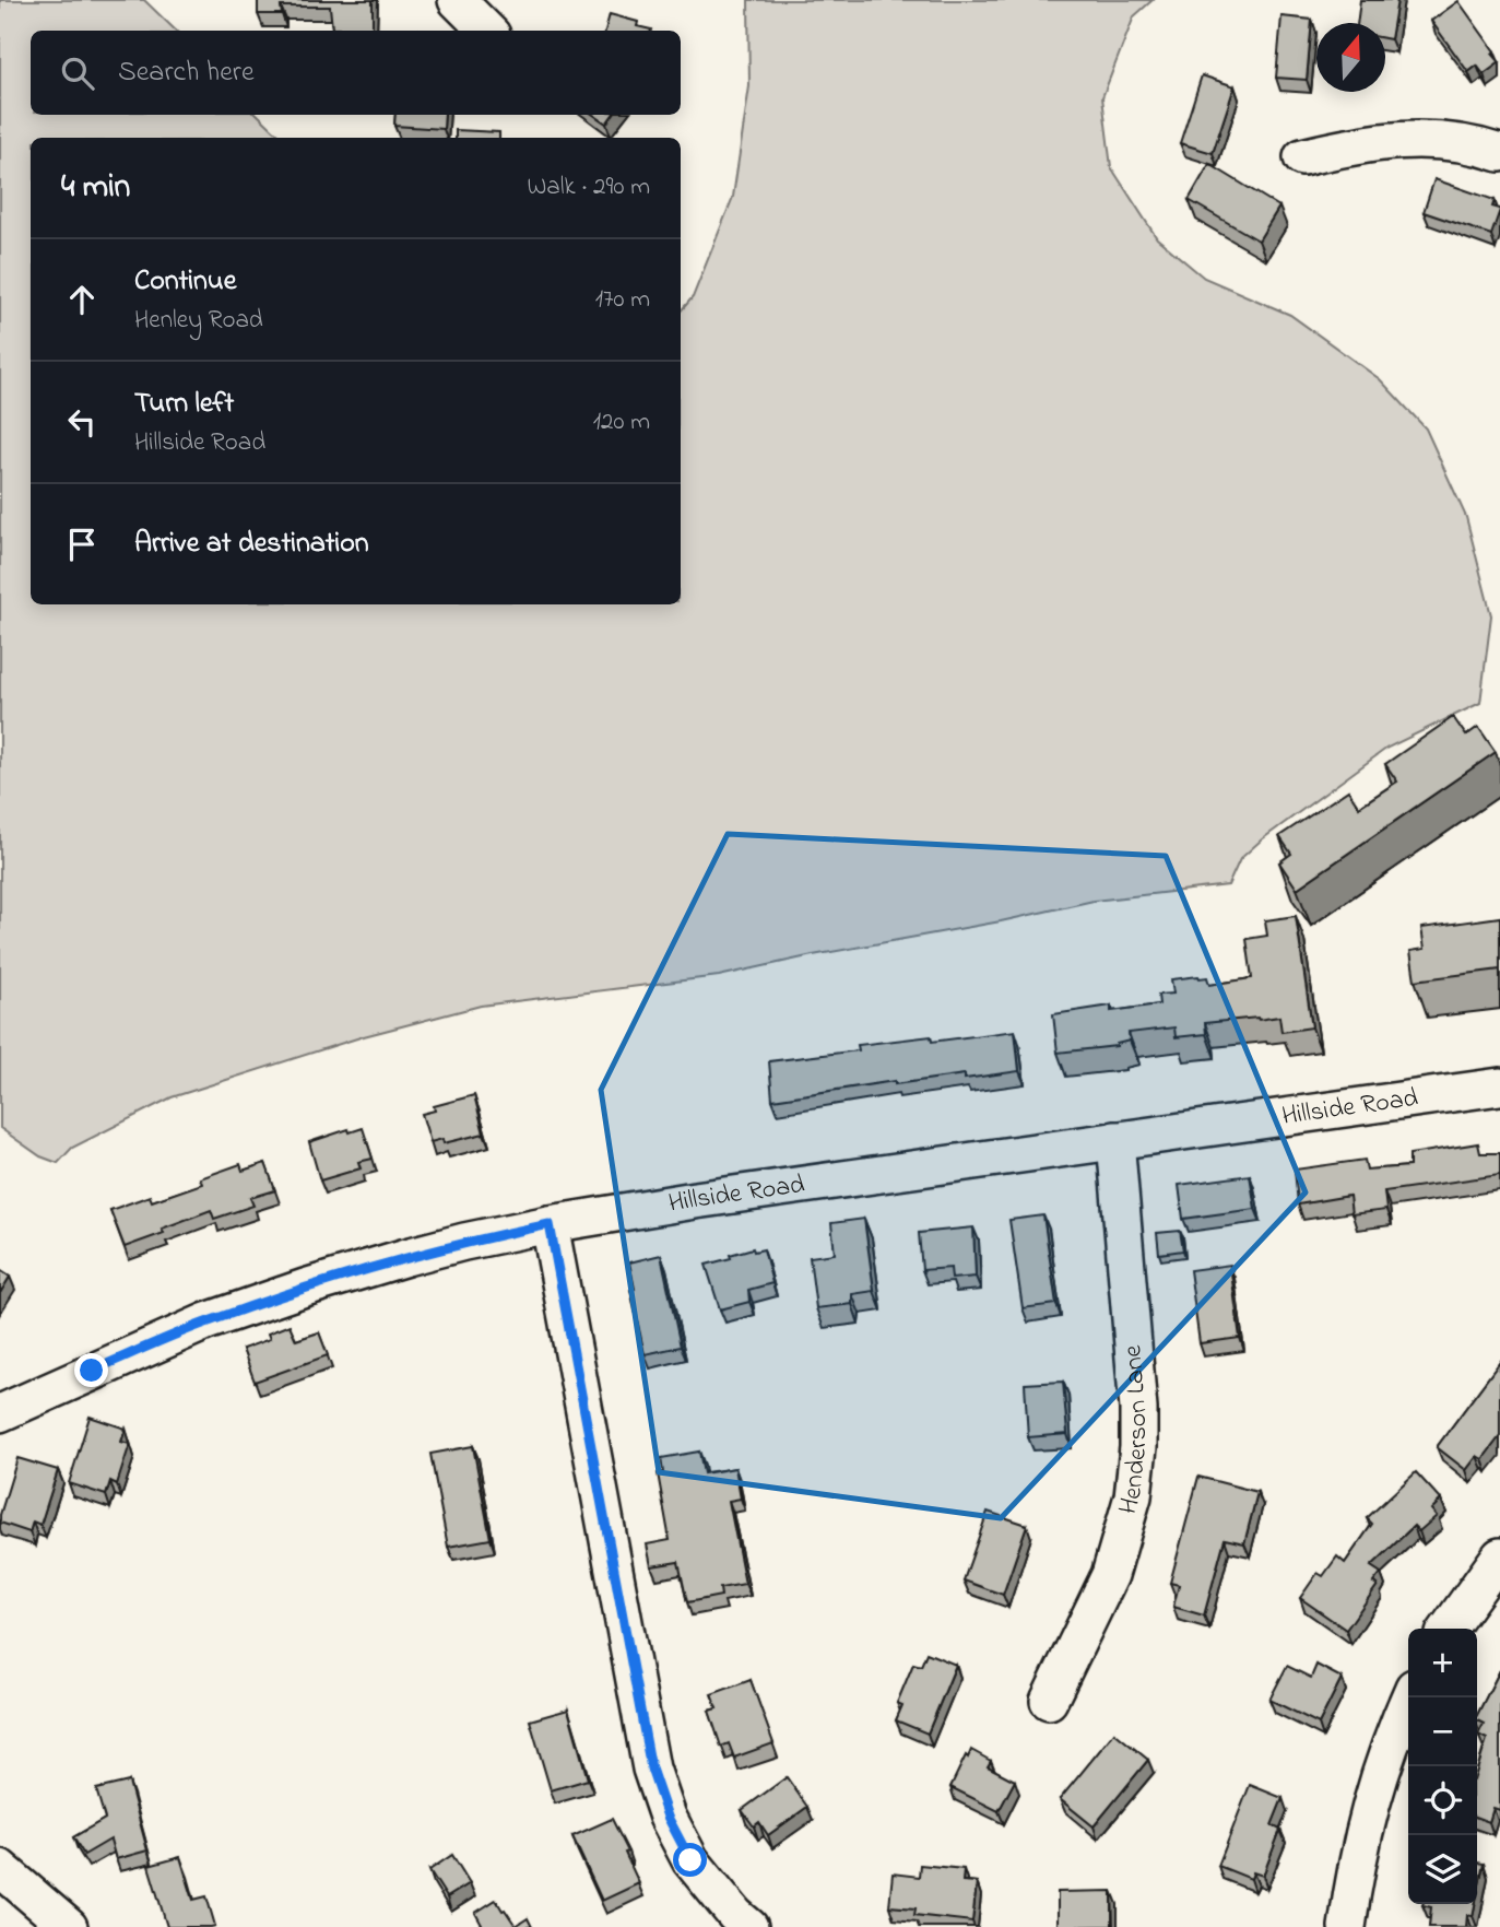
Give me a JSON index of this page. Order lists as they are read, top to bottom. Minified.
{"streets":{"street":["Hillside Road","Henderson Lane"]},"crossings":[["Hillside Road","Henderson Lane"]],"north":"top","page":{"search":"Search here","heading":["4 min","Walk · 290 m"],"list":[["Continue","Henley Road","170 m"],["Turn left","Hillside Road","120 m"],"Arrive at destination"],"map_buttons":["+","−"]}}
